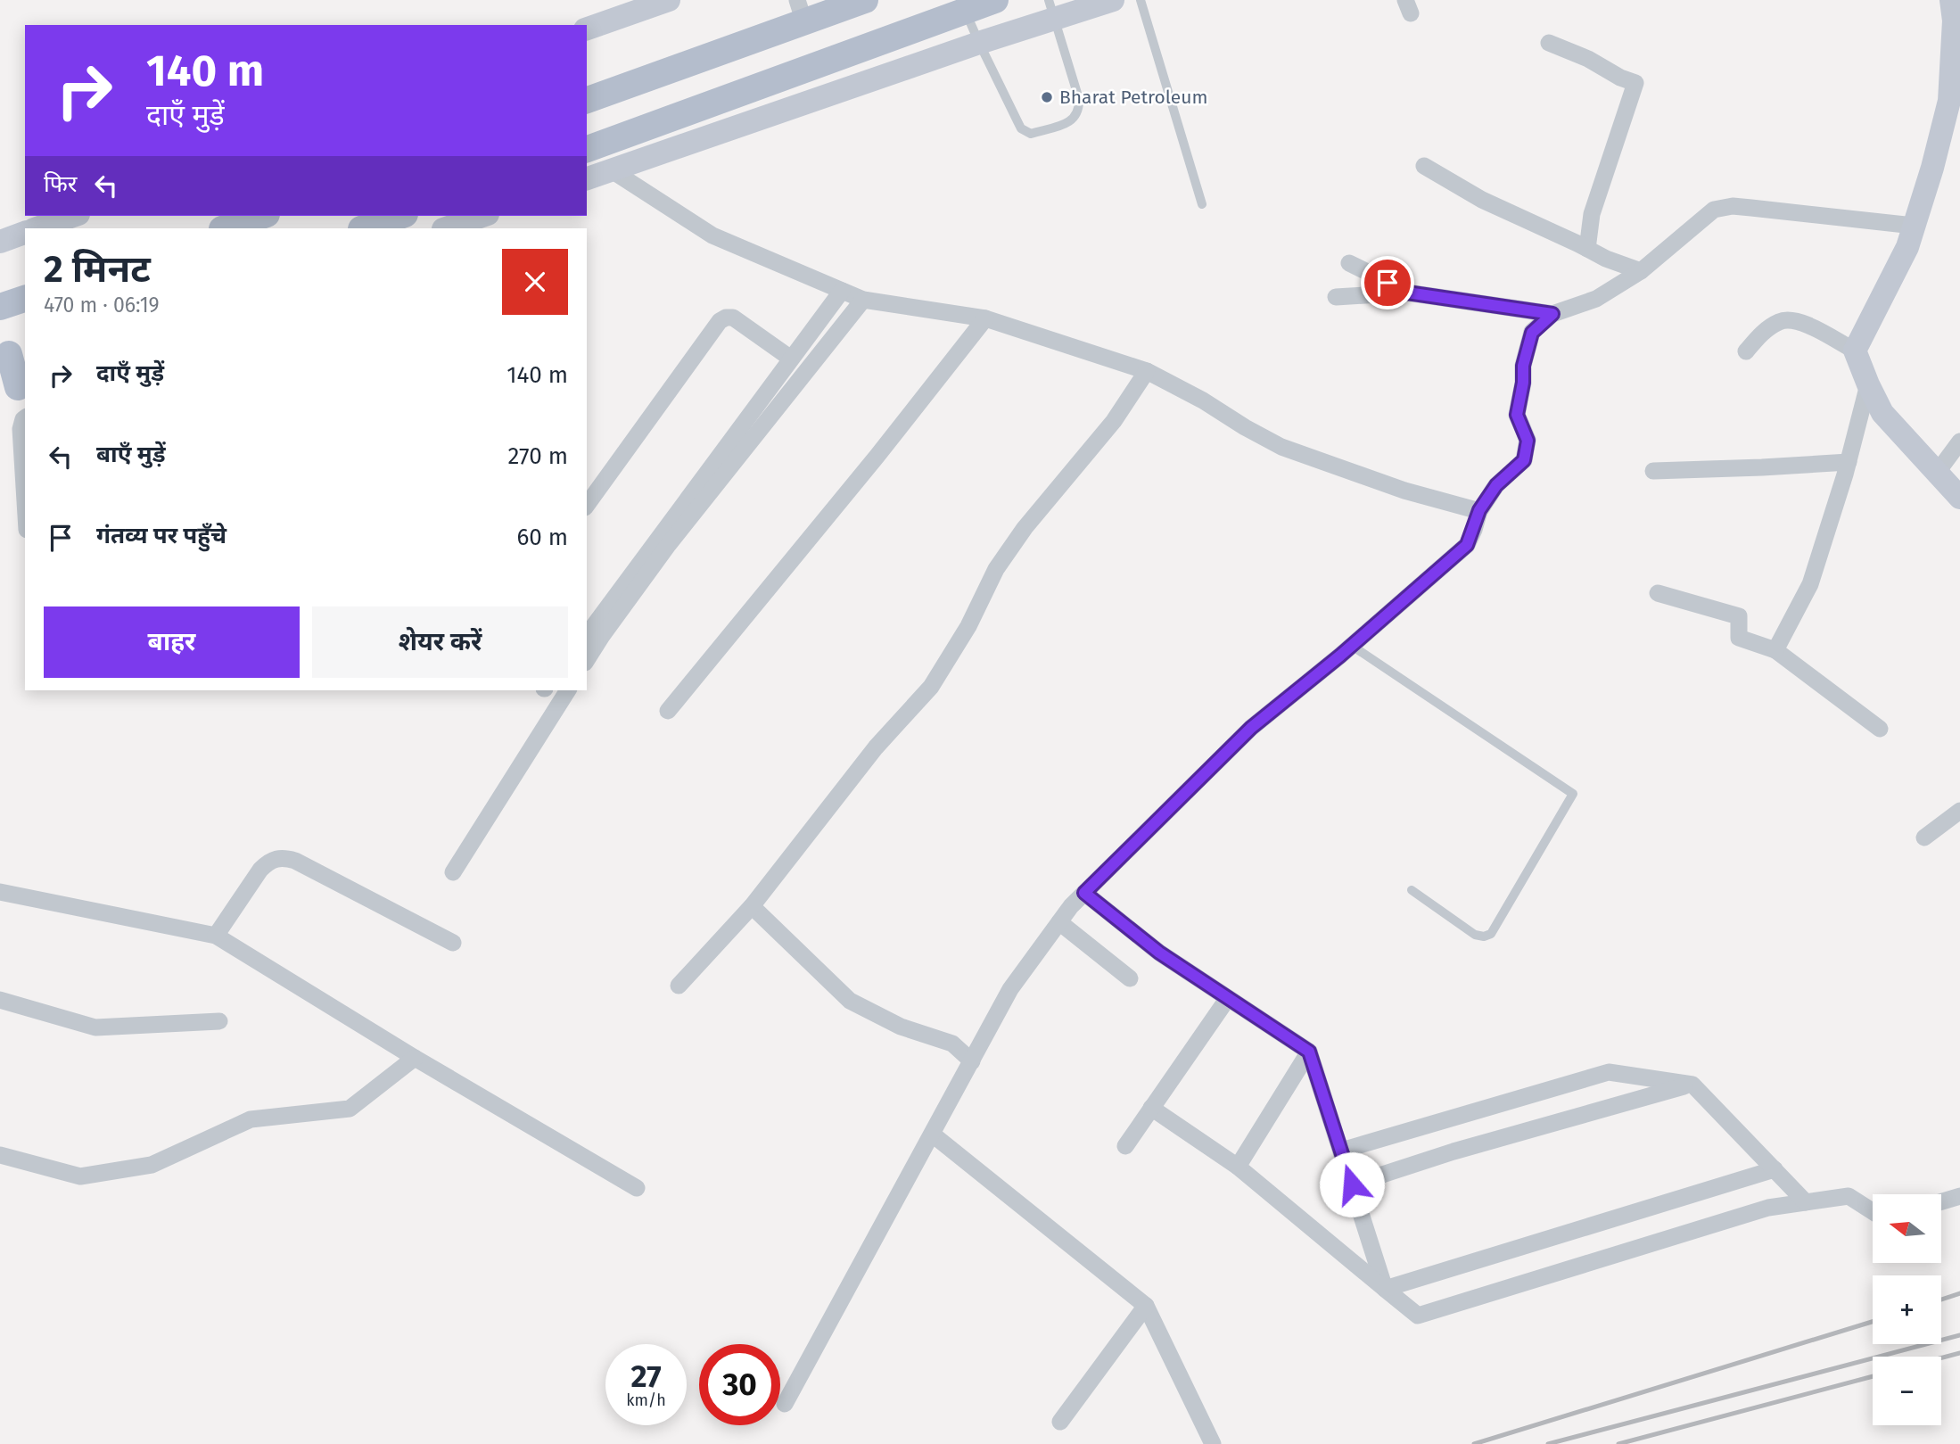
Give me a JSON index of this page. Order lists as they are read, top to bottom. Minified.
{"places":["Bharat Petroleum"],"north":"left","page":{"turn":["140 m","दाएँ मुड़ें"],"then":"फिर","heading":["2 मिनट","470 m · 06:19"],"list":[{"name":"दाएँ मुड़ें","value":"140 m"},{"name":"बाएँ मुड़ें","value":"270 m"},{"name":"गंतव्य पर पहुँचे","value":"60 m"}],"buttons":["बाहर","शेयर करें"],"map_buttons":["+","−"],"speed":"27 km/h","limit":"30"}}
